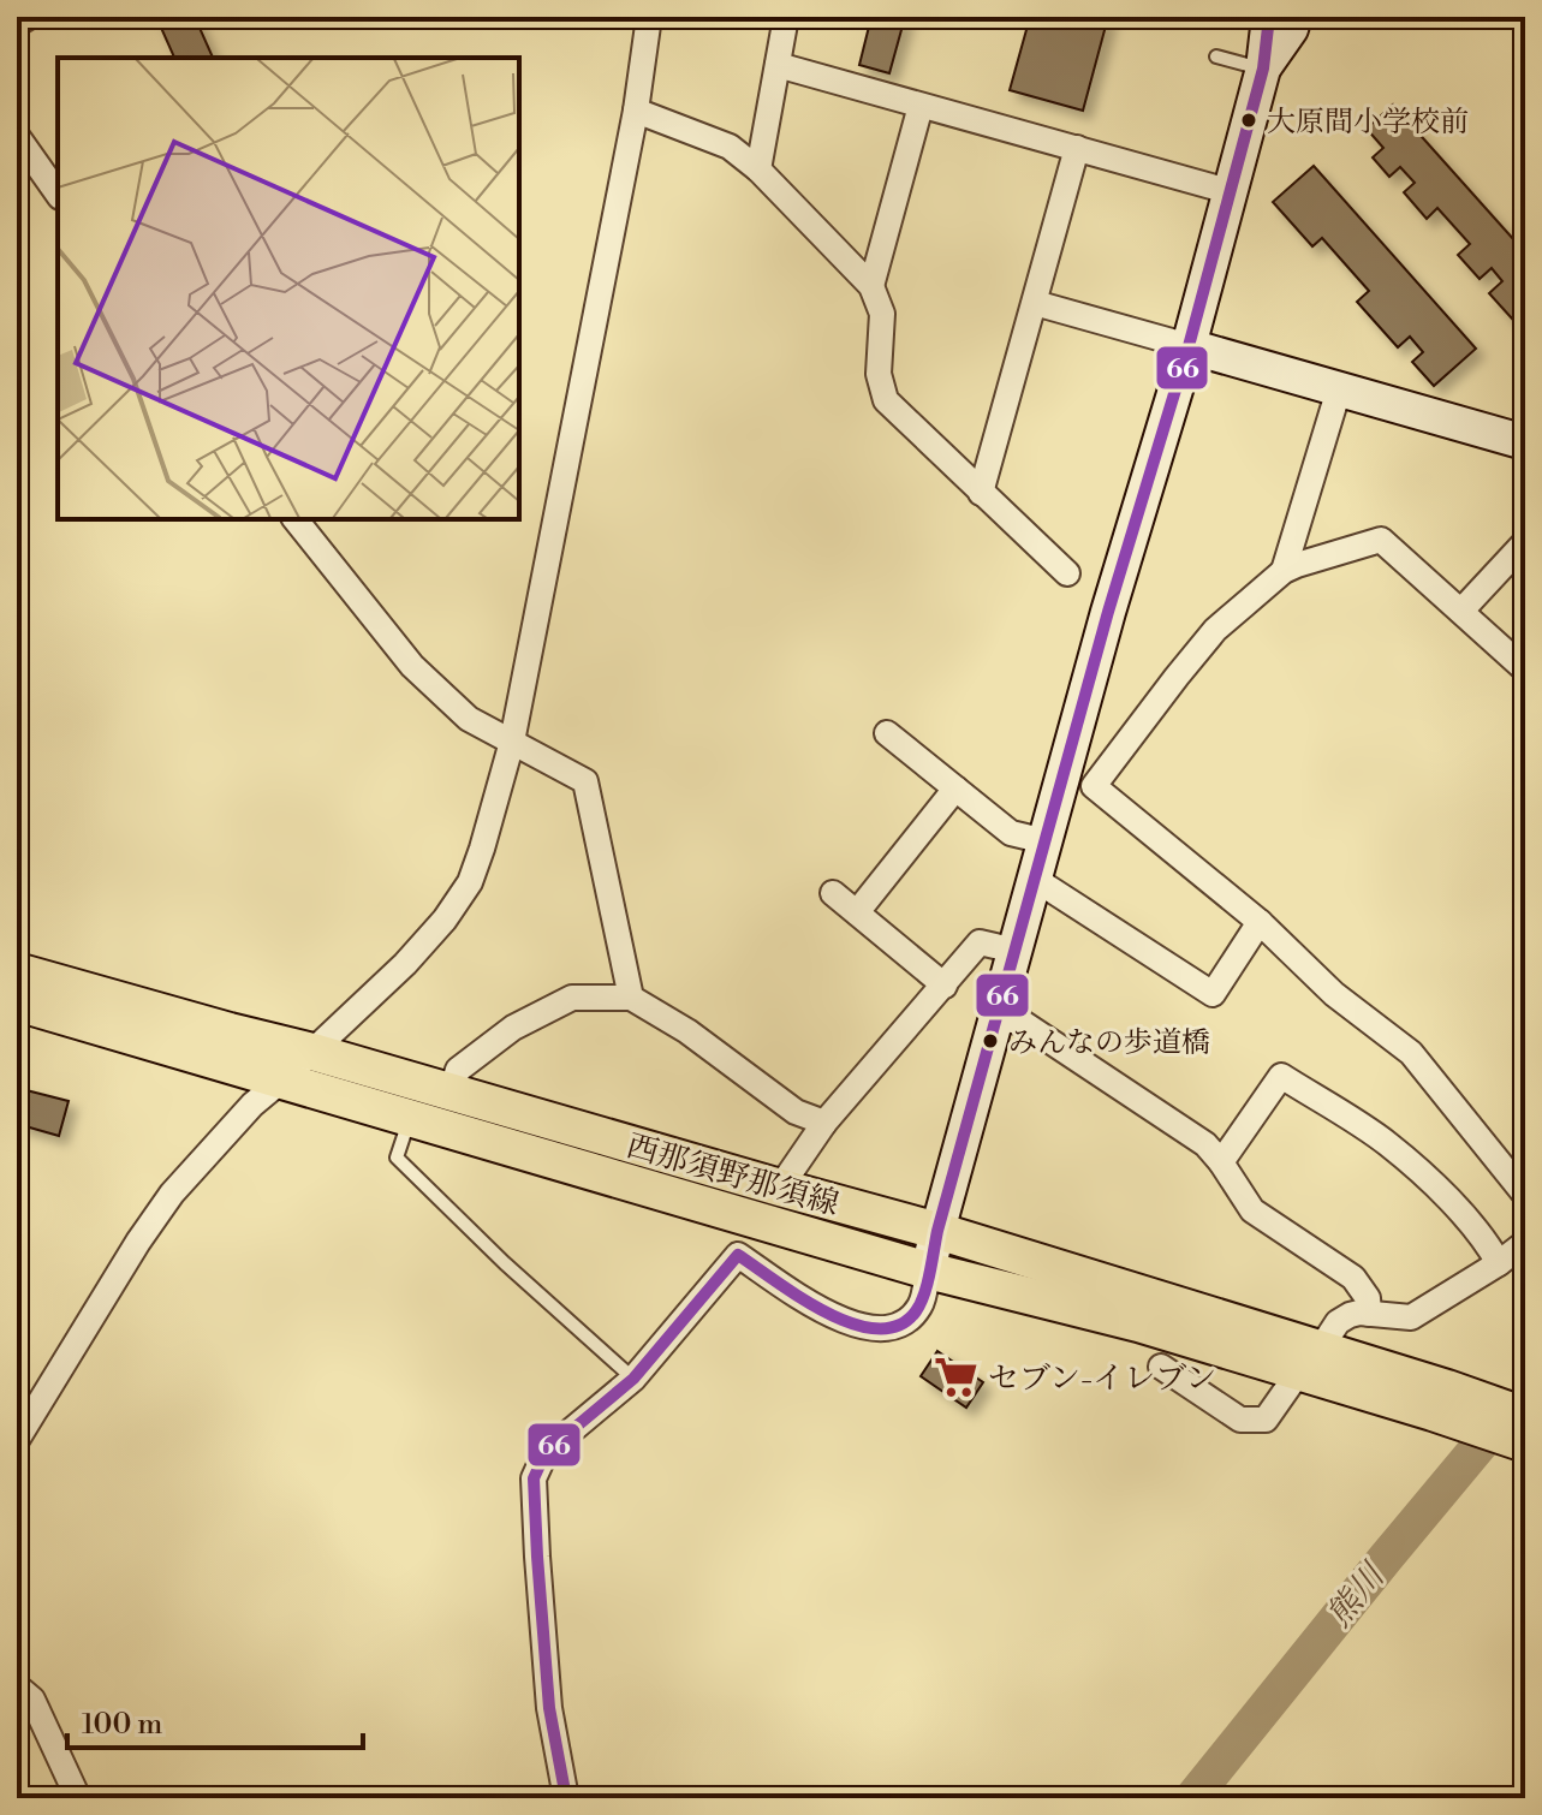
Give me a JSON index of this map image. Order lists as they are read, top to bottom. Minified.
{"streets":{"main road":["西那須野那須線"]},"water":["熊川"],"places":{"other":["大原間小学校前","みんなの歩道橋"],"supermarket":["セブン-イレブン"]},"lines":["transit line 66"],"scale_bar":"100 m"}
